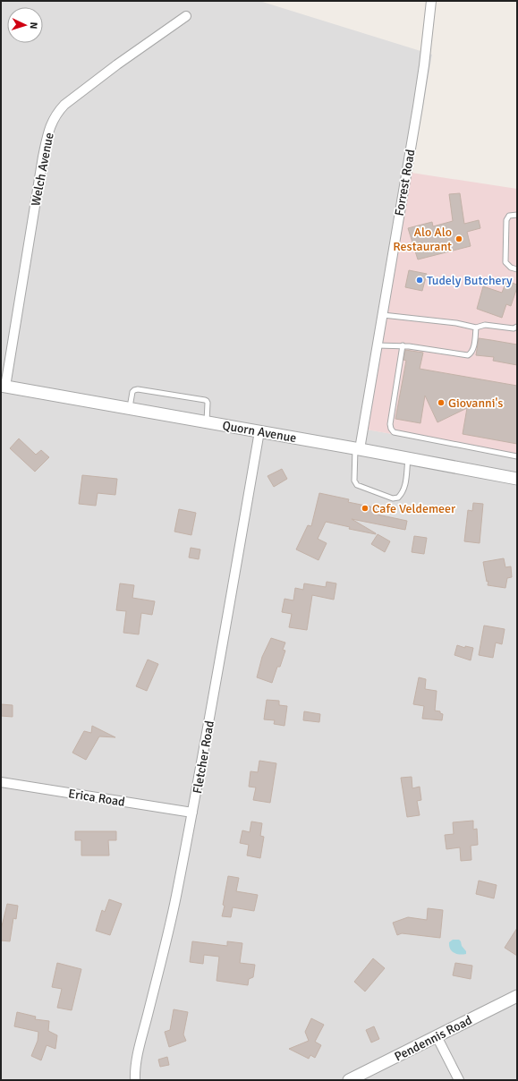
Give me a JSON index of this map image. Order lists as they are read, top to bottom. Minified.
{"streets":{"street":["Welch Avenue","Forrest Road","Quorn Avenue","Fletcher Road","Erica Road","Pendennis Road"]},"crossings":[["Welch Avenue","Quorn Avenue"],["Forrest Road","Quorn Avenue"],["Quorn Avenue","Fletcher Road"],["Fletcher Road","Erica Road"]],"places":["Alo Alo Restaurant","Tudely Butchery","Giovanni's","Cafe Veldemeer"],"north":"right"}
